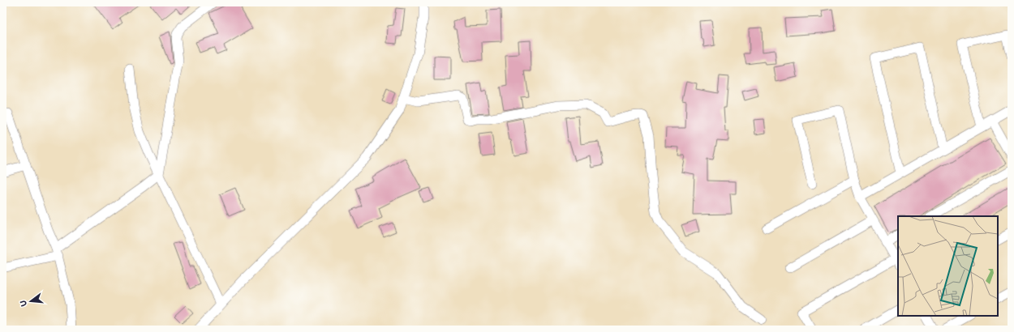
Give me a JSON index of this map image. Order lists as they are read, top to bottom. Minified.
{"north":"left"}
